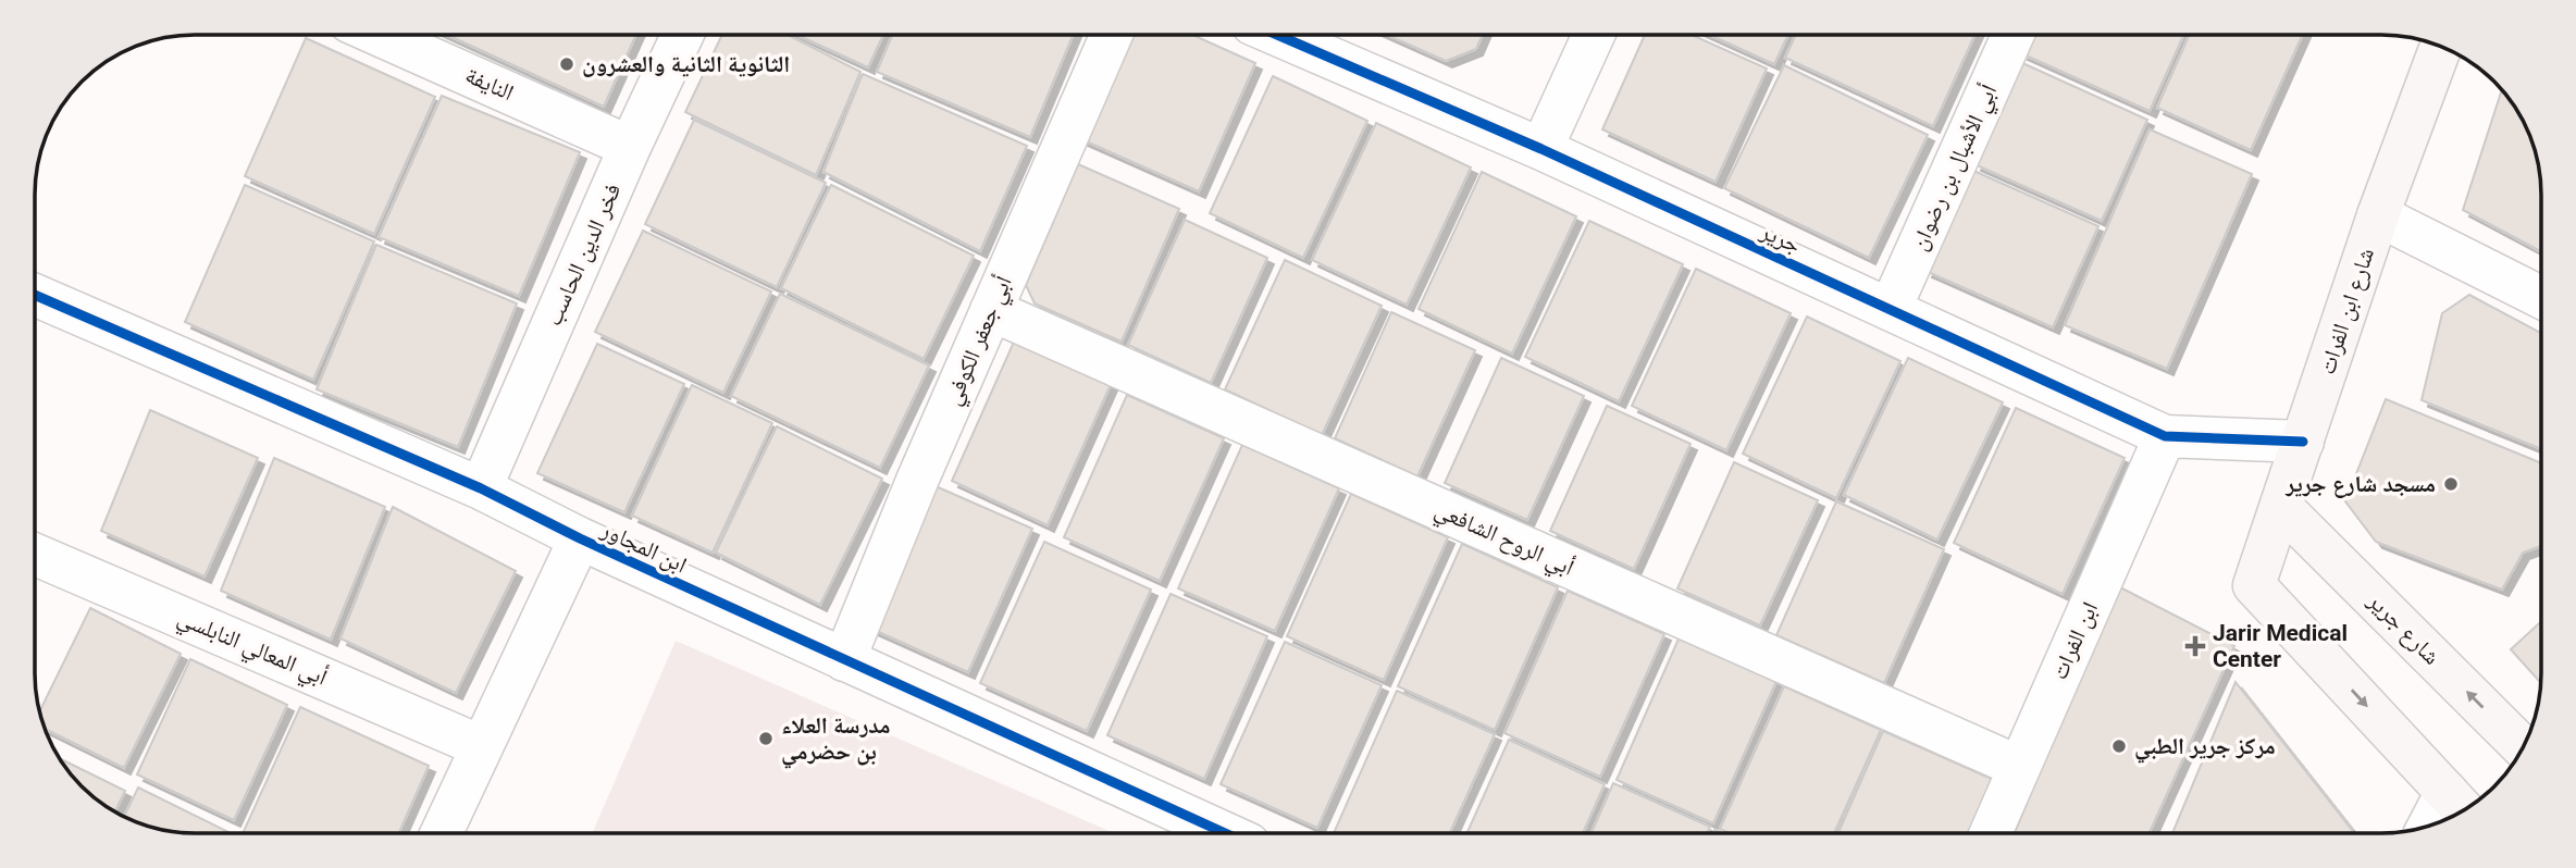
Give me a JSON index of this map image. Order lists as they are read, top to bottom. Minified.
{"streets":{"main road":["شارع ابن الفرات","شارع جرير"],"street":["النايفة","أبي الأشبال بن رضوان","جرير","فخر الدين الحاسب","أبي جعفر الكوفي","أبي الروح الشافعي","ابن المجاور","ابن الفرات","أبي المعالي النابلسي"]},"crossings":[["النايفة","فخر الدين الحاسب"],["أبي الأشبال بن رضوان","جرير"],["جرير","شارع ابن الفرات"],["جرير","ابن الفرات"],["فخر الدين الحاسب","ابن المجاور"],["شارع ابن الفرات","شارع جرير"],["أبي جعفر الكوفي","أبي الروح الشافعي"],["أبي جعفر الكوفي","ابن المجاور"],["أبي الروح الشافعي","ابن الفرات"]],"one_way":["شارع ابن الفرات","شارع جرير"],"places":{"other":["الثانوية الثانية والعشرون","مسجد شارع جرير","مدرسة العلاء بن حضرمي","مركز جرير الطبي"],"health":["Jarir Medical Center"]}}
